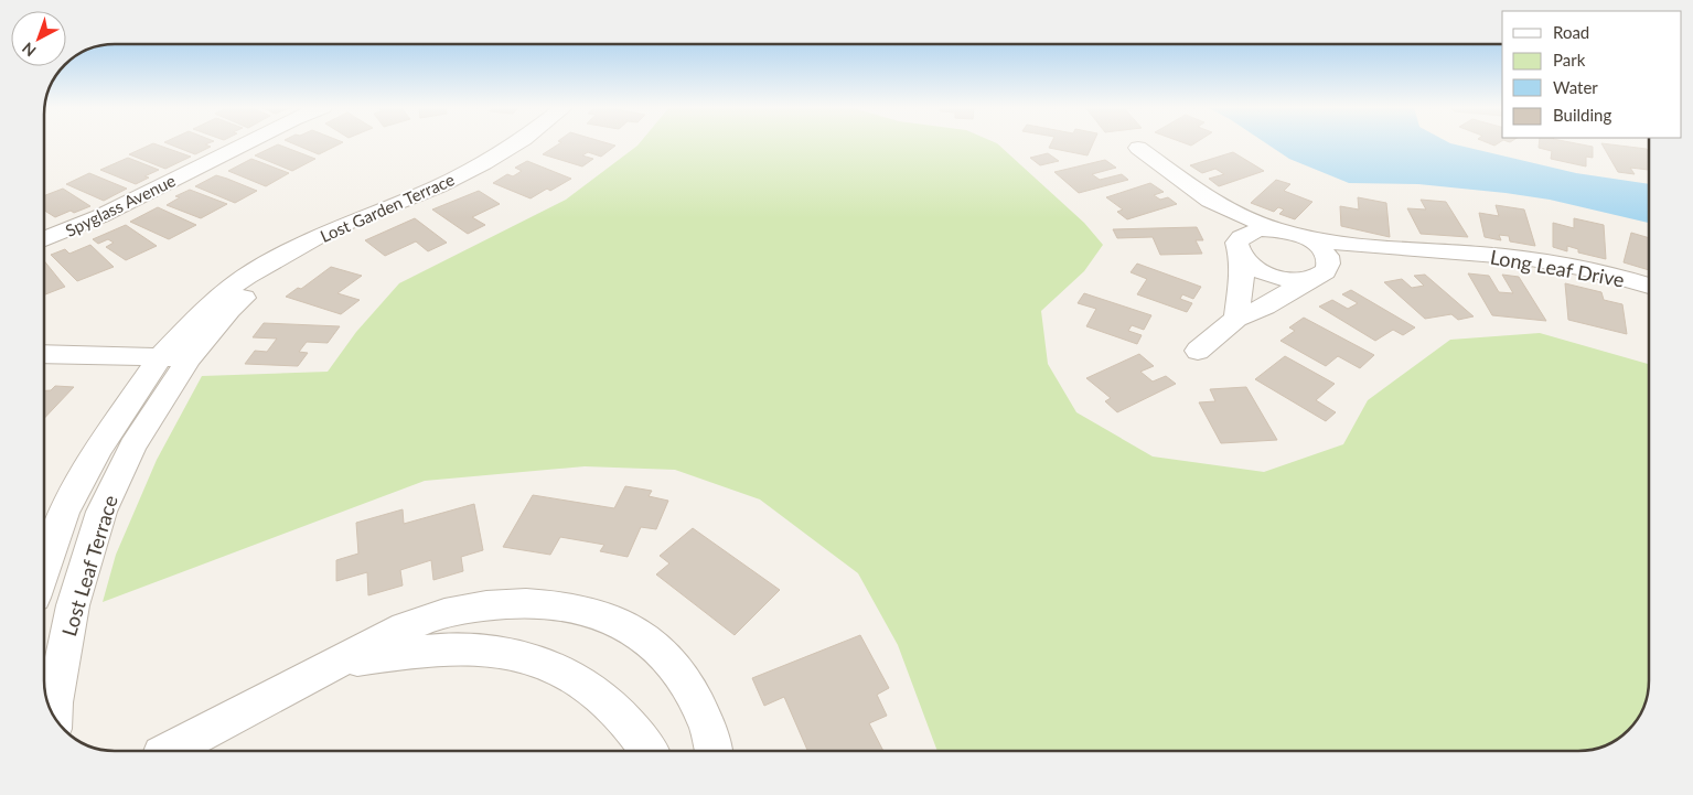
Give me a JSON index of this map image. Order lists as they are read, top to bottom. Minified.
{"streets":{"street":["Spyglass Avenue","Lost Garden Terrace","Long Leaf Drive","Lost Leaf Terrace"]},"crossings":[["Lost Garden Terrace","Lost Leaf Terrace"]],"legend":["Road","Park","Water","Building"],"north":"bottom left"}
